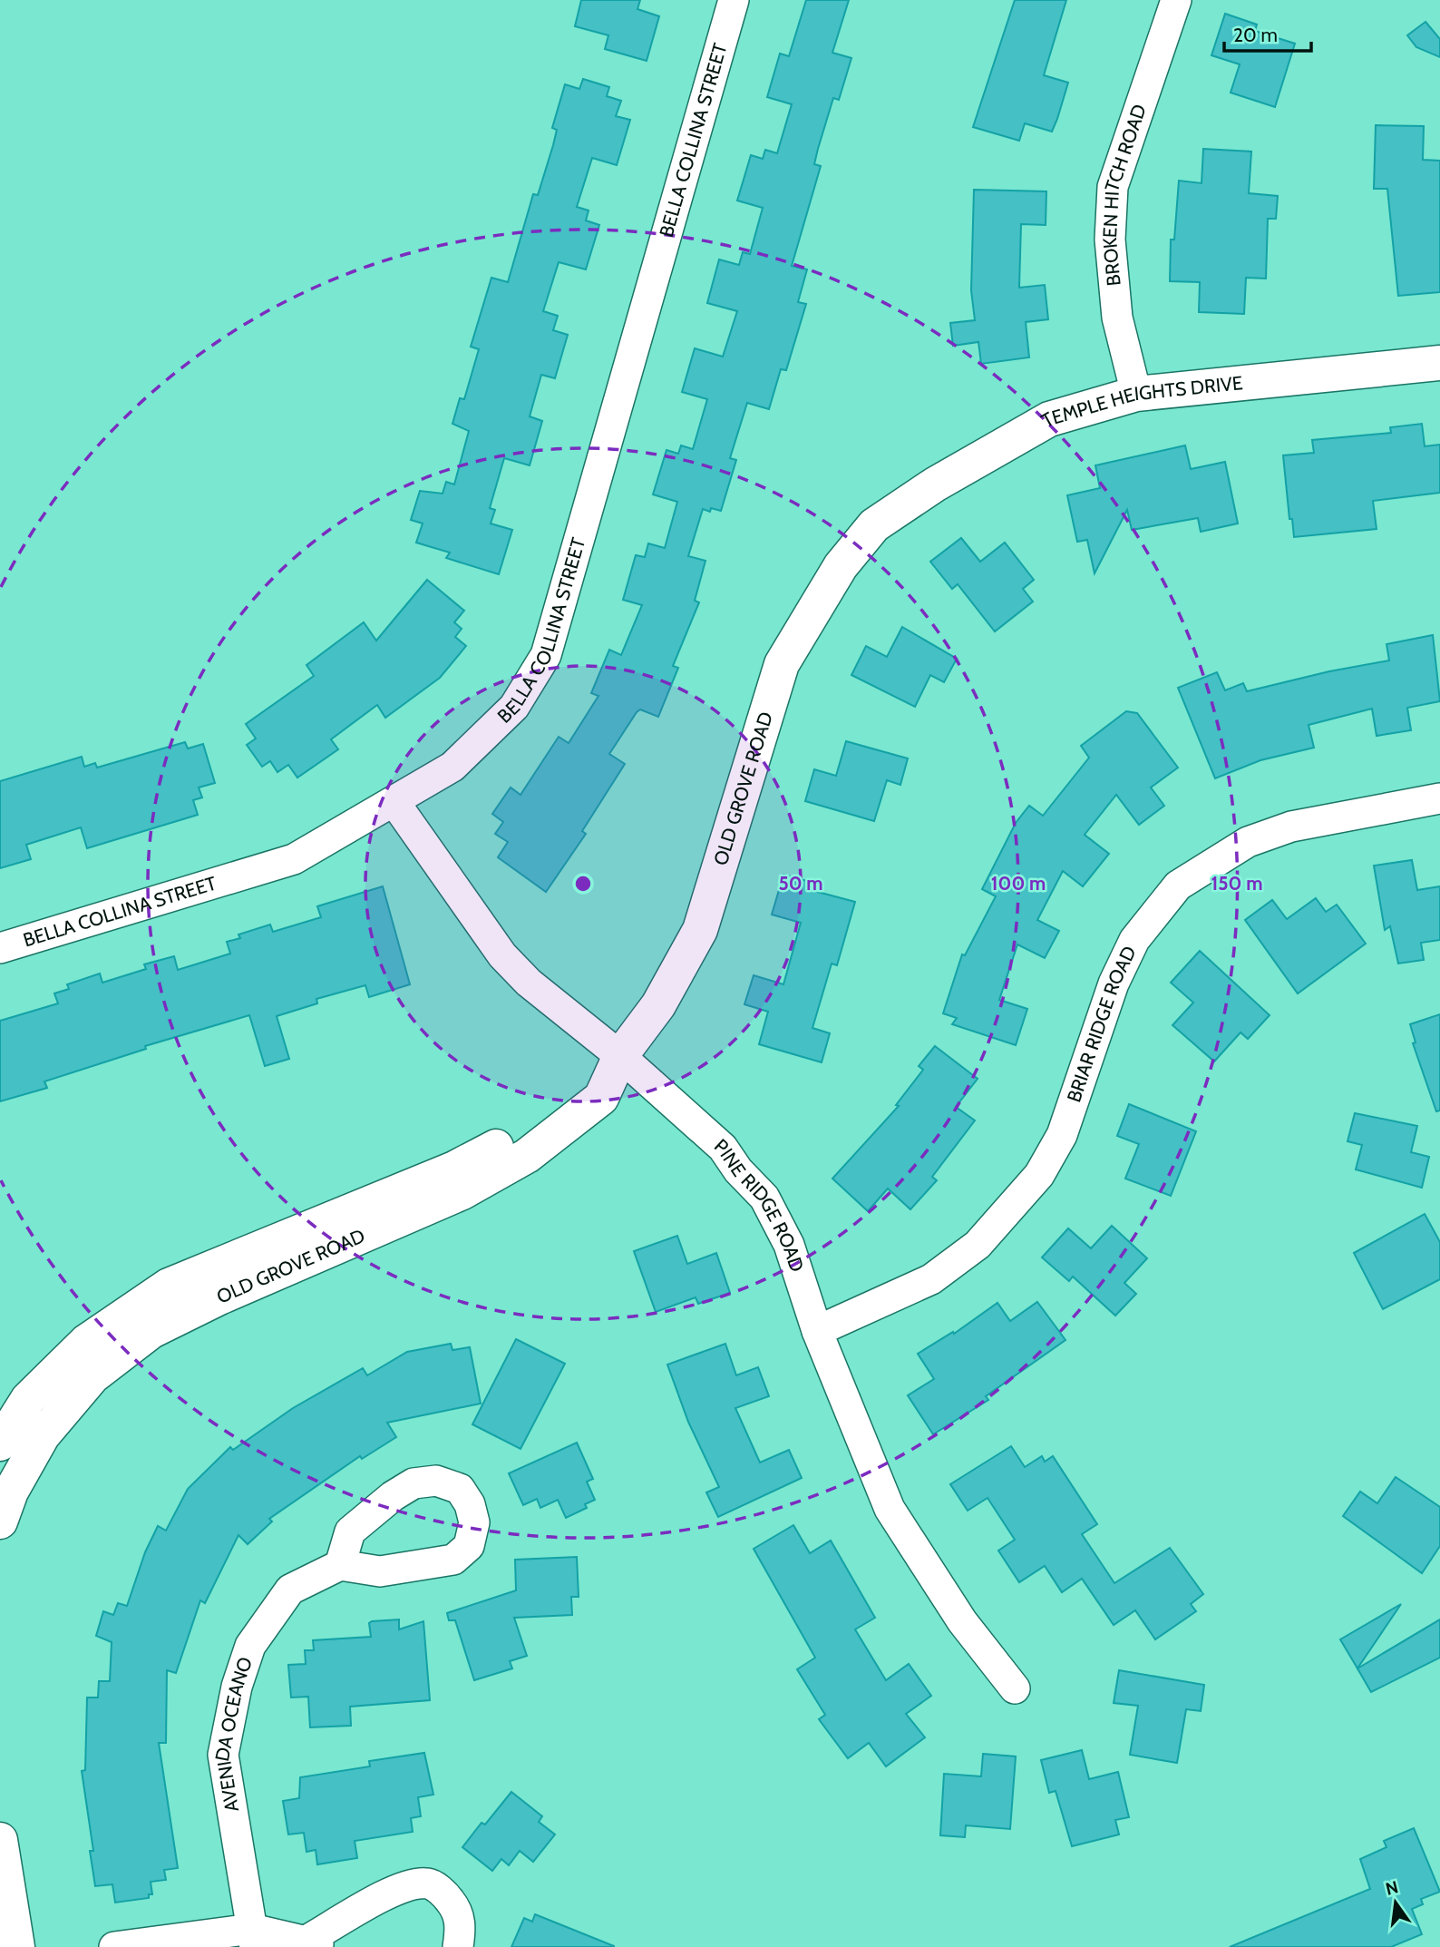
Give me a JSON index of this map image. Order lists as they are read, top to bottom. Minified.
{"streets":{"street":["BELLA COLLINA STREET","BROKEN HITCH ROAD","TEMPLE HEIGHTS DRIVE","OLD GROVE ROAD","BRIAR RIDGE ROAD","PINE RIDGE ROAD","AVENIDA OCEANO"]},"crossings":[["BELLA COLLINA STREET","PINE RIDGE ROAD"],["BROKEN HITCH ROAD","TEMPLE HEIGHTS DRIVE"],["TEMPLE HEIGHTS DRIVE","OLD GROVE ROAD"],["OLD GROVE ROAD","PINE RIDGE ROAD"],["BRIAR RIDGE ROAD","PINE RIDGE ROAD"]],"scale_bar":"20 m","north":"top","rings":["50 m","100 m","150 m"]}
